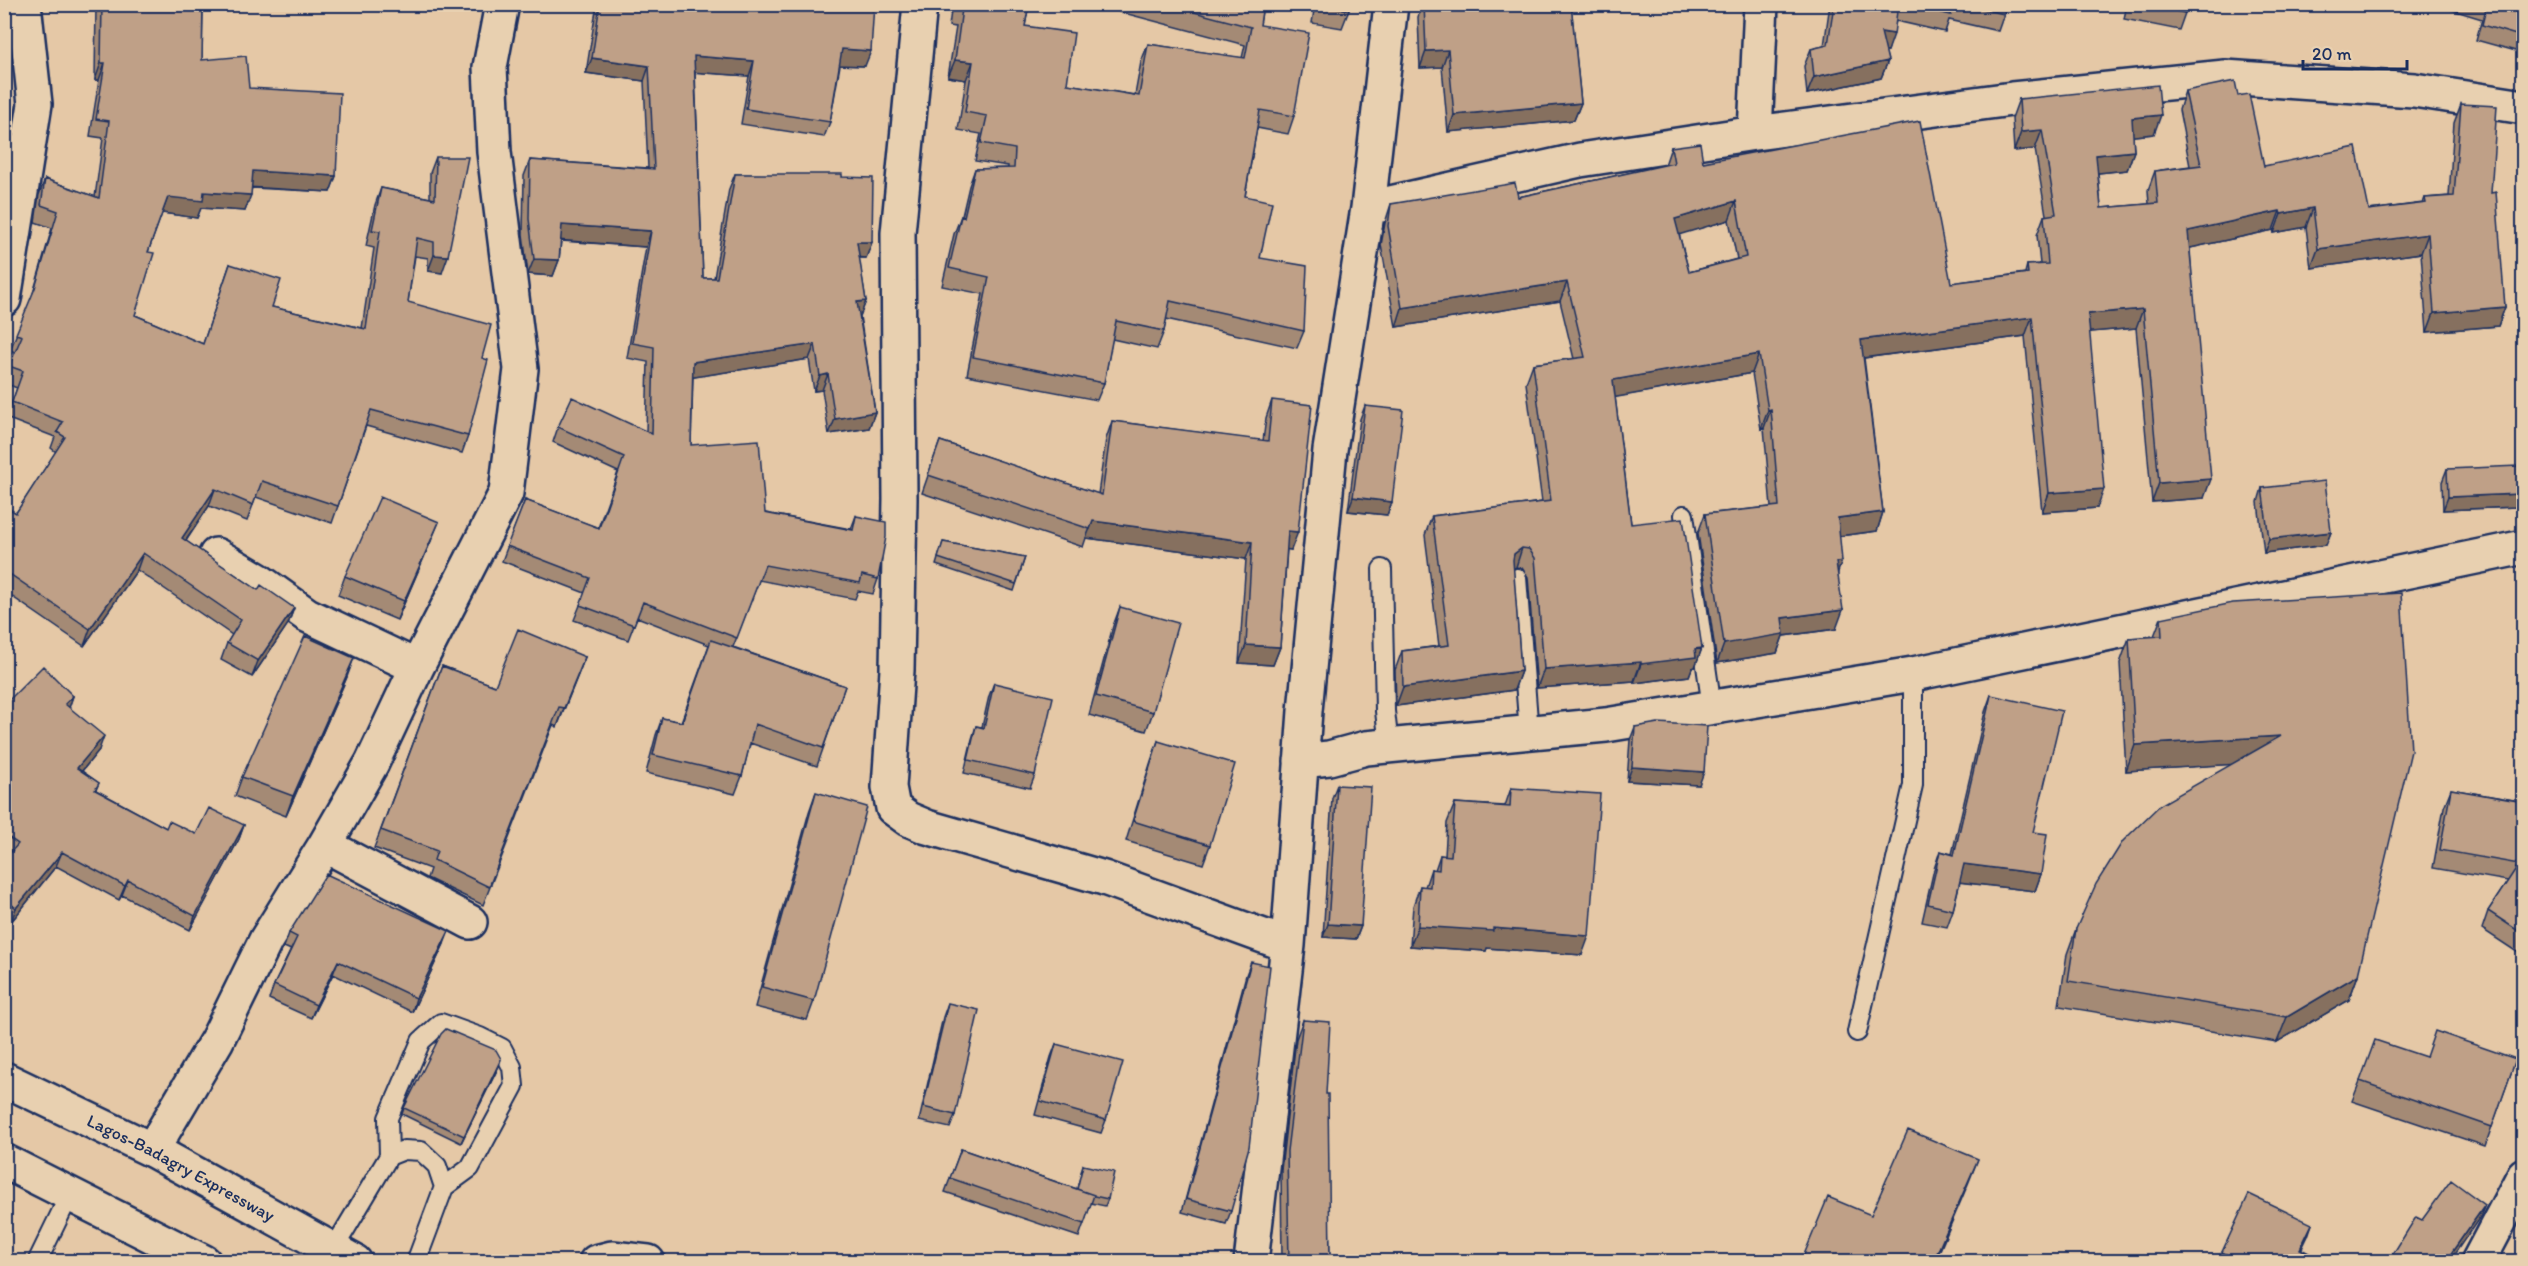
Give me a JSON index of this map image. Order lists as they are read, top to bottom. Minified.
{"streets":{"main road":["Lagos-Badagry Expressway"]},"scale_bar":"20 m"}
